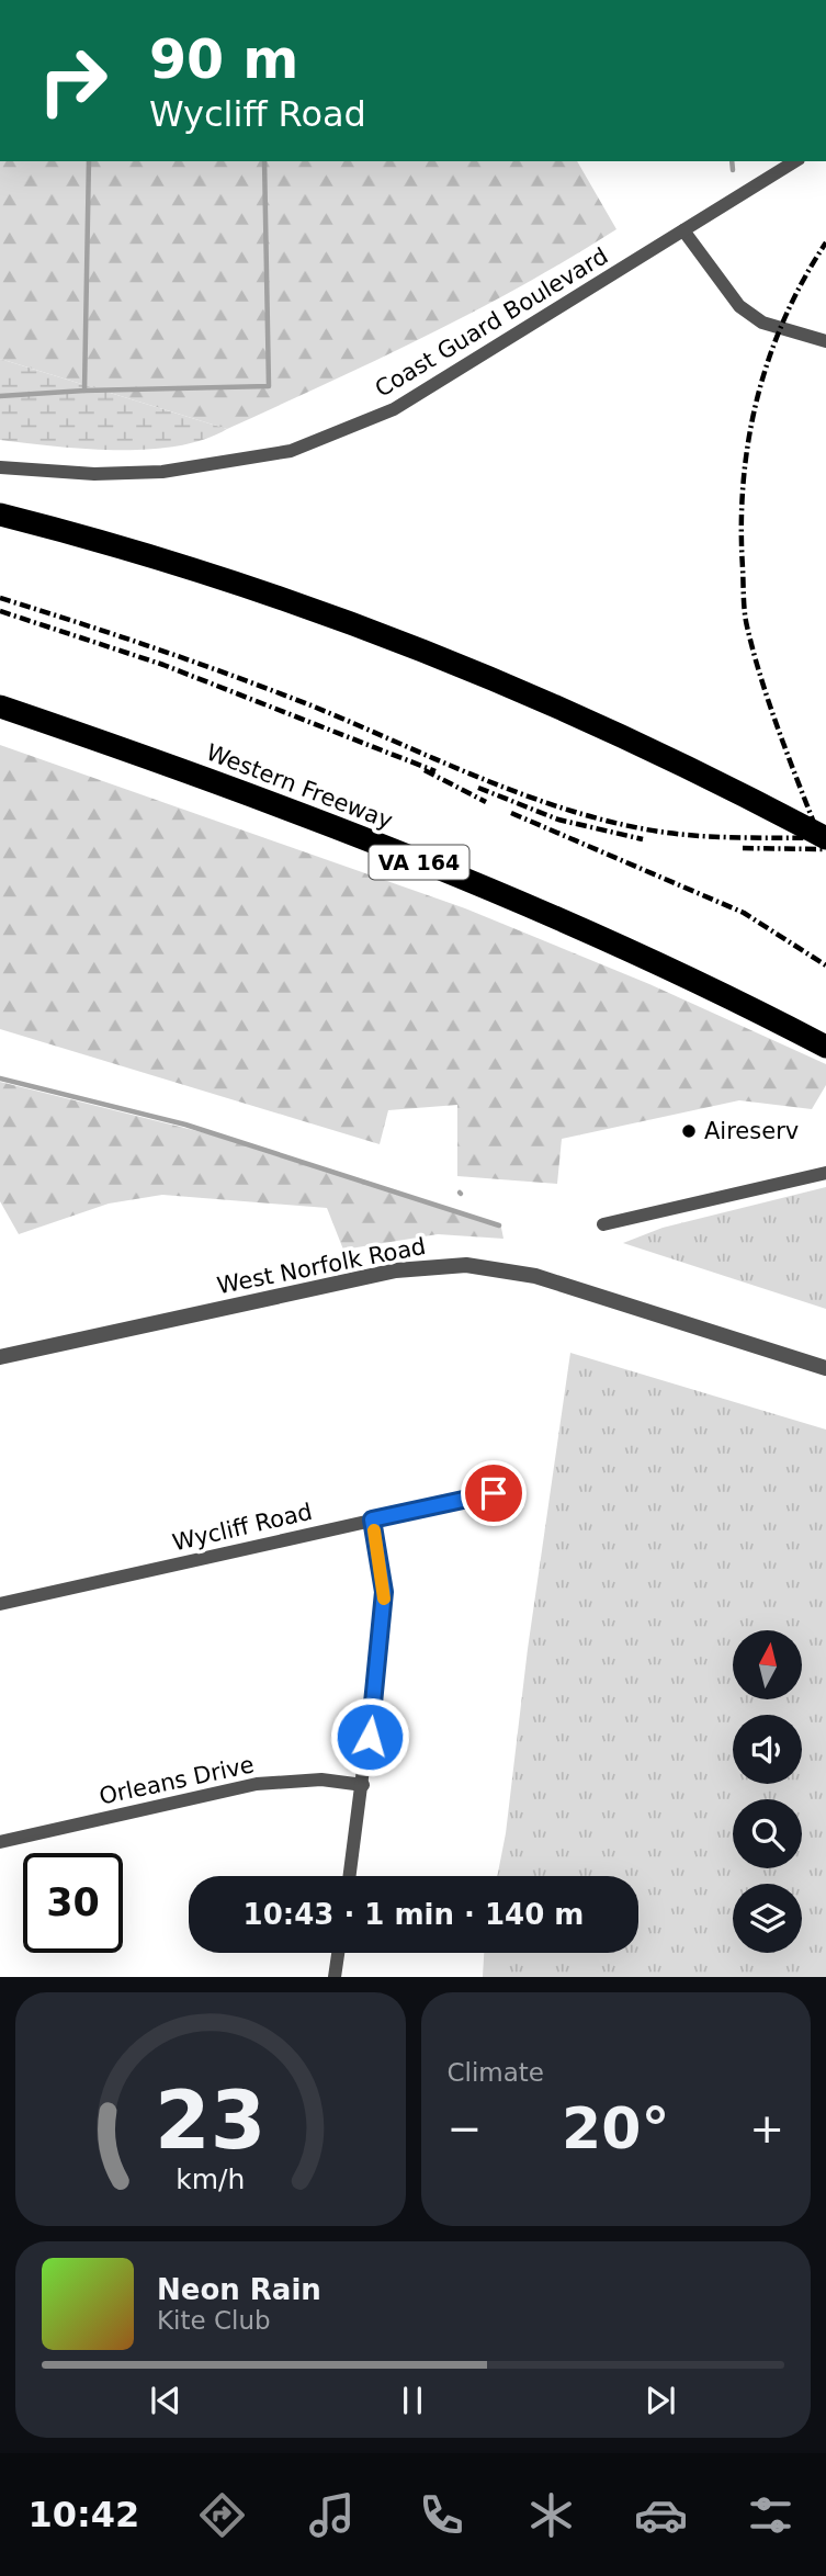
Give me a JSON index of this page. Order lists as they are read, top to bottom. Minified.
{"streets":{"highway":["Western Freeway","VA 164"],"street":["Coast Guard Boulevard","West Norfolk Road","Wycliff Road","Orleans Drive"]},"places":["Aireserv"],"north":"top","page":{"turn":["90 m","Wycliff Road"],"limit":"30","trip":"10:43 · 1 min · 140 m","tile":"Climate","heat":["−","20°","+"],"song":["Neon Rain","Kite Club"],"tabs":"10:42","gauge":["23","km/h"]}}
